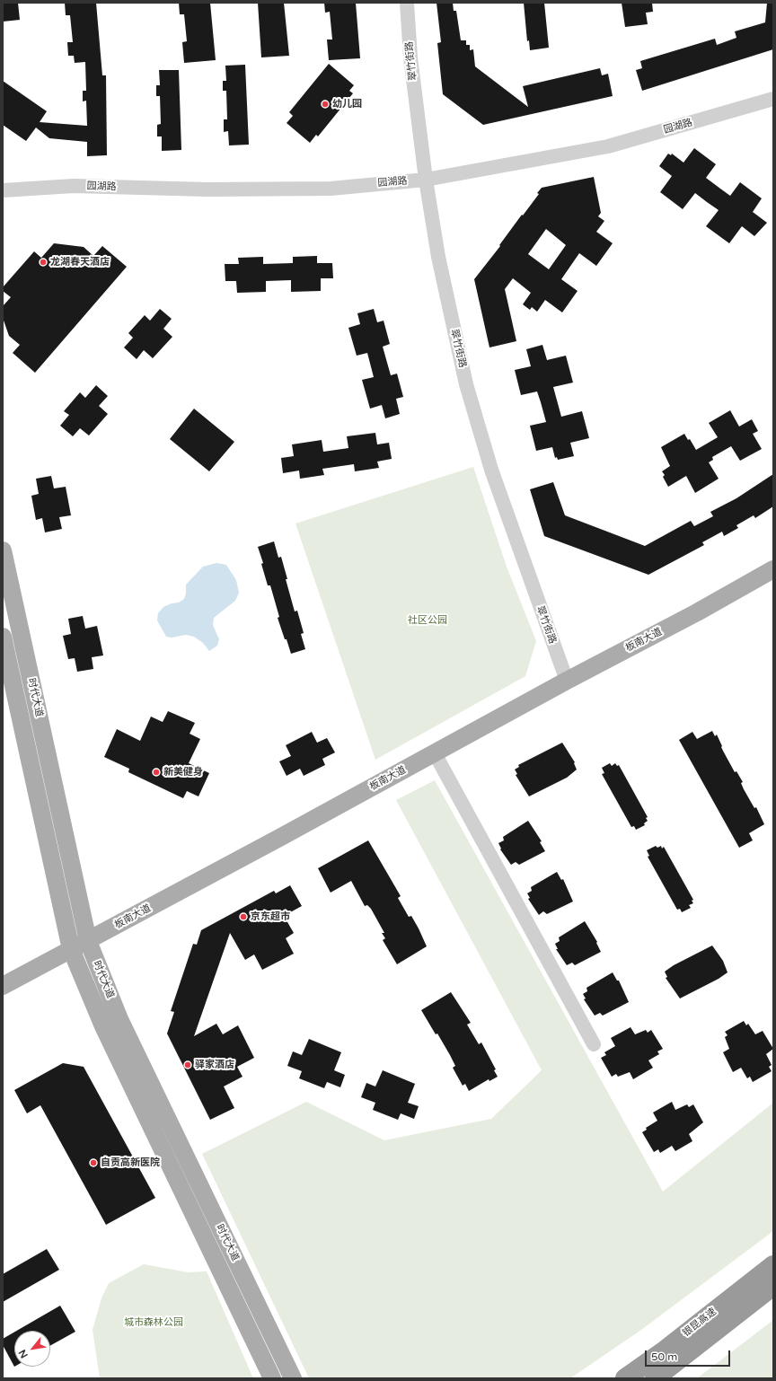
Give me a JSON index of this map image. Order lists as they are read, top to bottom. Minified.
{"streets":{"highway":["银昆高速"],"main road":["板南大道","时代大道"],"street":["翠竹街路","园湖路"]},"crossings":[["翠竹街路","园湖路"],["翠竹街路","板南大道"],["板南大道","时代大道"]],"parks":["社区公园","城市森林公园"],"places":["幼儿园","龙湖春天酒店","新美健身","京东超市","驿家酒店","自贡高新医院"],"scale_bar":"50 m","north":"bottom left"}
